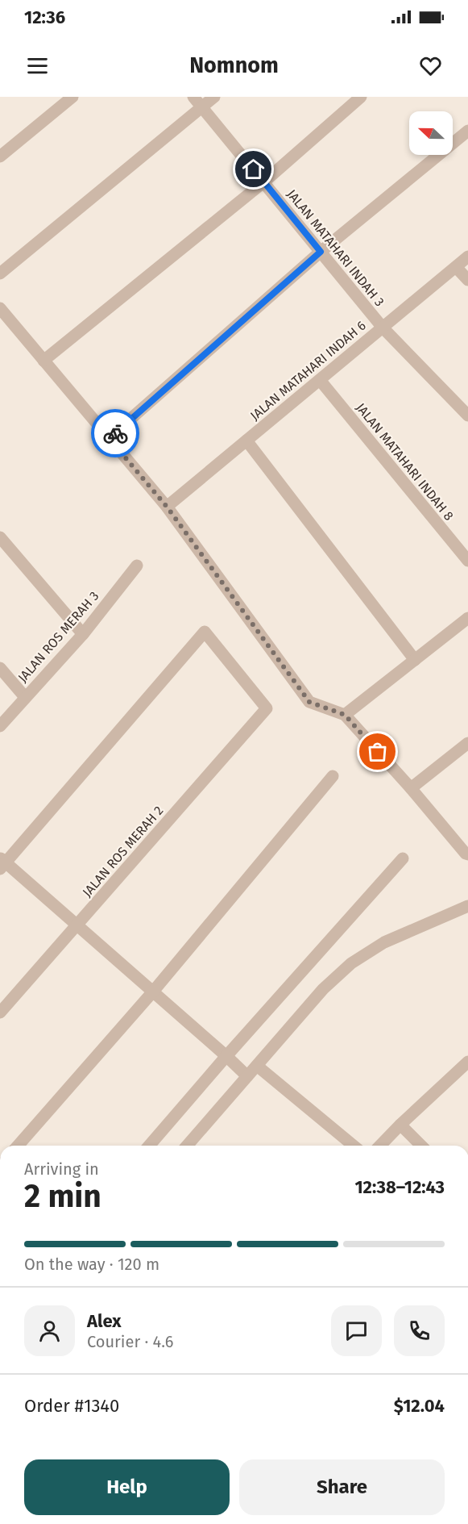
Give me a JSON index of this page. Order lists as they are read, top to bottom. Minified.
{"streets":{"street":["JALAN MATAHARI INDAH 3","JALAN MATAHARI INDAH 6","JALAN MATAHARI INDAH 8","JALAN ROS MERAH 3","JALAN ROS MERAH 2"]},"crossings":[["JALAN MATAHARI INDAH 3","JALAN MATAHARI INDAH 6"],["JALAN MATAHARI INDAH 6","JALAN MATAHARI INDAH 8"]],"north":"left","page":{"status":"12:36","header":"Nomnom","heading":["2 min","Arriving in","12:38–12:43"],"panel":["Alex","Courier · 4.6","Order #1340","$12.04"],"bar":"On the way · 120 m","buttons":["Help","Share"]}}
